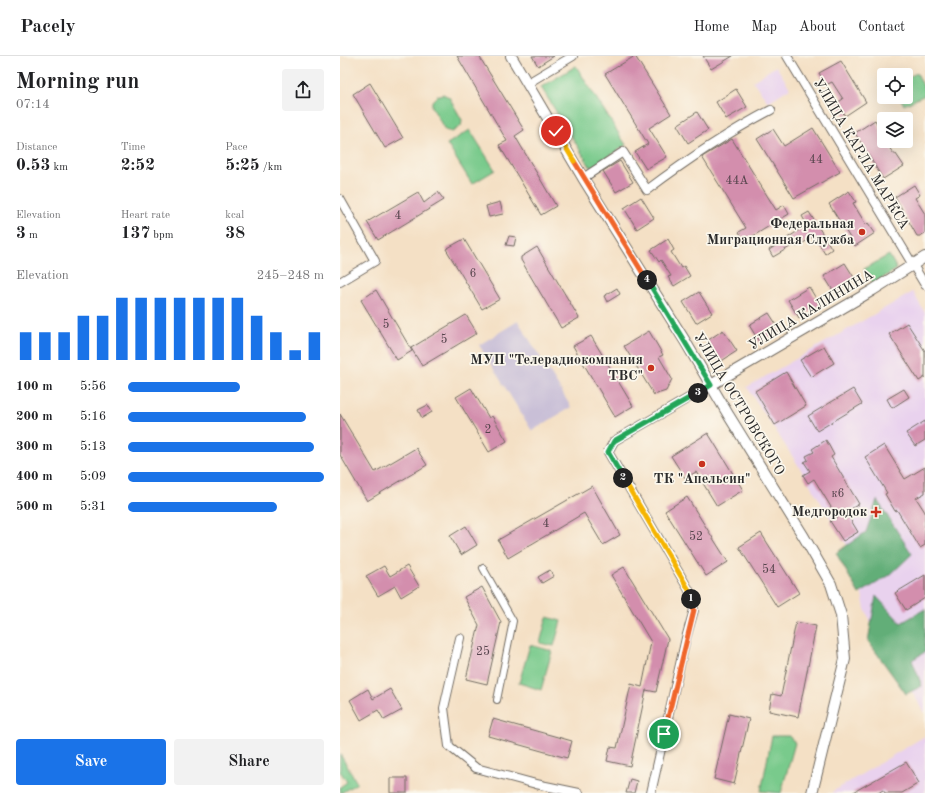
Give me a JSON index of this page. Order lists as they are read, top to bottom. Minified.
{"streets":{"street":["УЛИЦА КАРЛА МАРКСА","УЛИЦА КАЛИНИНА","УЛИЦА ОСТРОВСКОГО"]},"crossings":[["УЛИЦА КАРЛА МАРКСА","УЛИЦА КАЛИНИНА"],["УЛИЦА КАЛИНИНА","УЛИЦА ОСТРОВСКОГО"]],"places":{"other":["Федеральная Миграционная Служба","МУП \"Телерадиокомпания ТВС\"","ТК \"Апельсин\""],"health":["Медгородок"]},"house_numbers":["44","44А","4","6","5","5","2","к6","4","52","54","25"],"page":{"header":"Pacely","nav":["Home","Map","About","Contact"],"heading":["Morning run","07:14"],"stats":[["Distance","0.53 km"],["Time","2:52"],["Pace","5:25 /km"],["Elevation","3 m"],["Heart rate","137 bpm"],["kcal","38"]],"chart":["Elevation","245–248 m"],"pins":["4","3","2","1"],"list":[{"name":"100 m","note":"5:56"},{"name":"200 m","note":"5:16"},{"name":"300 m","note":"5:13"},{"name":"400 m","note":"5:09"},{"name":"500 m","note":"5:31"}],"buttons":["Save","Share"]}}
